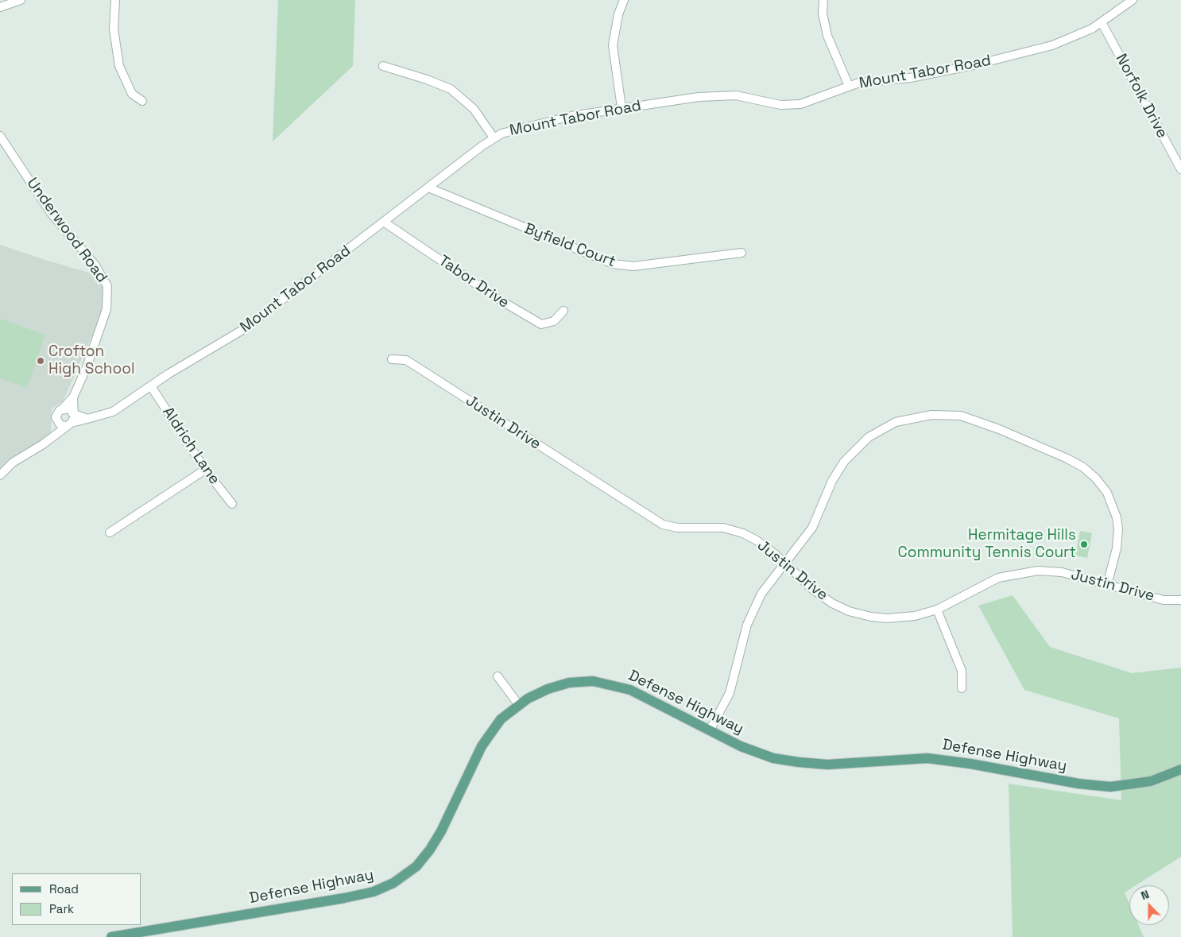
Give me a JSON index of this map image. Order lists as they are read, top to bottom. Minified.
{"streets":{"main road":["Defense Highway"],"street":["Mount Tabor Road","Norfolk Drive","Underwood Road","Byfield Court","Tabor Drive","Justin Drive","Aldrich Lane"]},"crossings":[["Mount Tabor Road","Norfolk Drive"],["Mount Tabor Road","Underwood Road"],["Mount Tabor Road","Byfield Court"],["Mount Tabor Road","Tabor Drive"],["Mount Tabor Road","Aldrich Lane"]],"places":["Crofton High School","Hermitage Hills Community Tennis Court"],"legend":["Road","Park"],"north":"top"}
